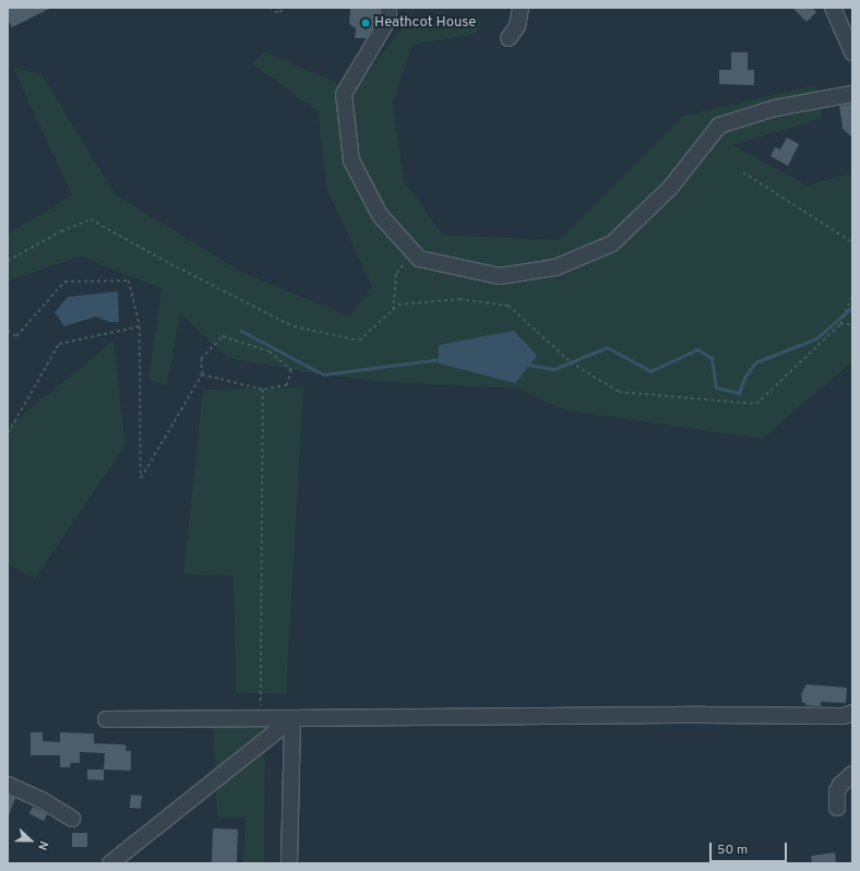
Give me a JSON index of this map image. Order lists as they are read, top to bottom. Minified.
{"places":["Heathcot House"],"scale_bar":"50 m","north":"right"}
